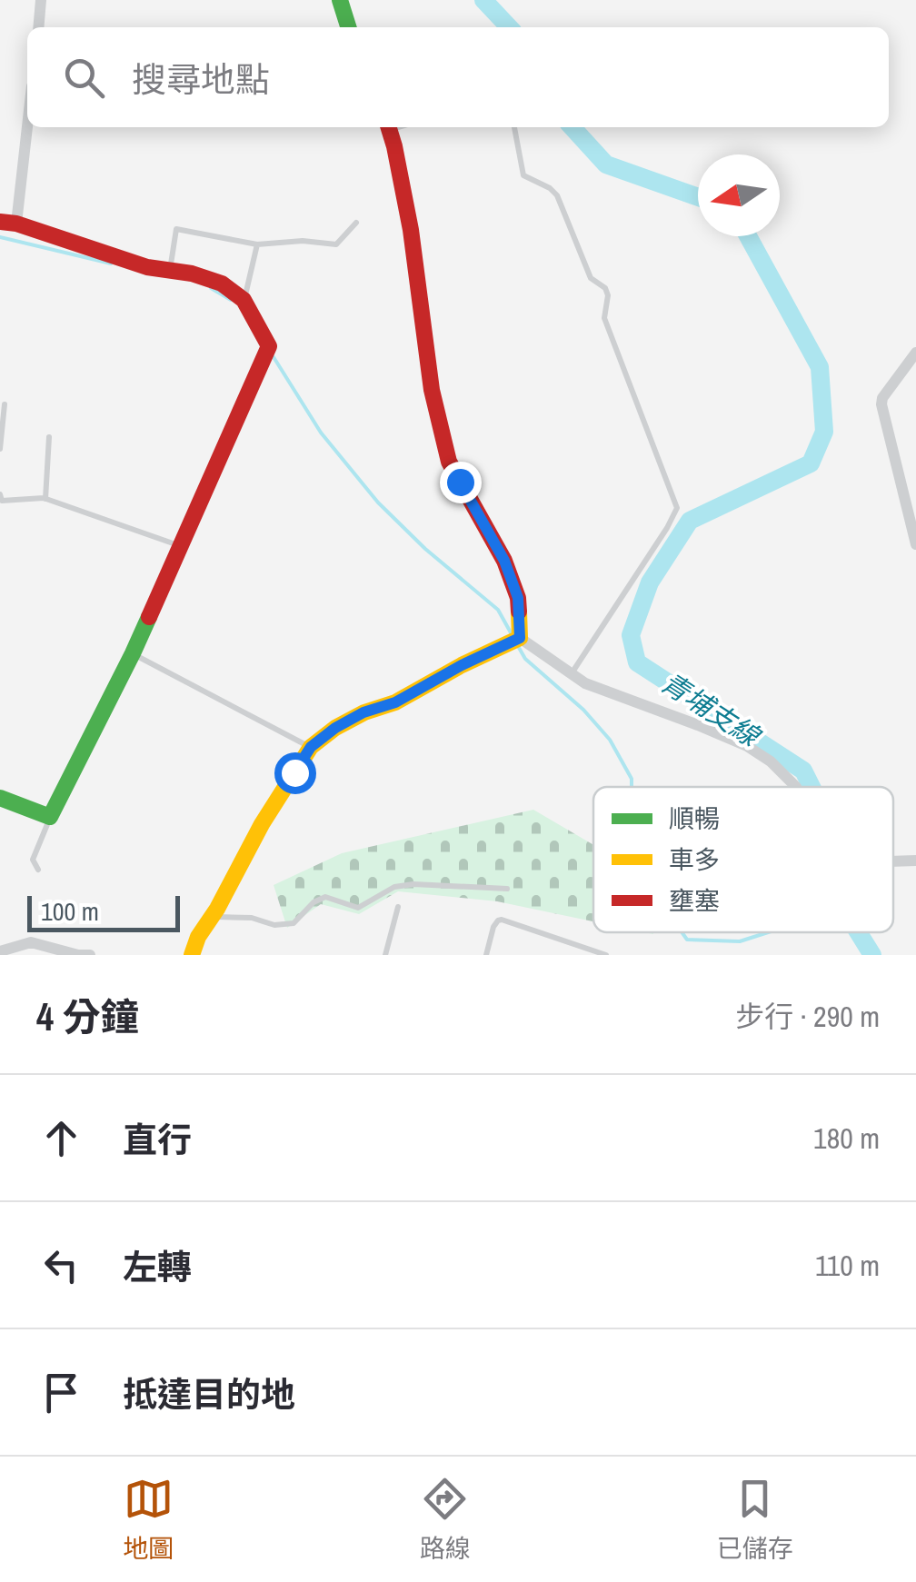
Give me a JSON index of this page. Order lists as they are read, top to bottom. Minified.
{"water":["青埔支線"],"legend":["順暢","車多","壅塞"],"scale_bar":"100 m","north":"left","page":{"search":"搜尋地點","scale":"100 m","heading":["4 分鐘","步行 · 290 m"],"list":[["直行","180 m"],["左轉","110 m"],"抵達目的地"],"nav":["地圖","路線","已儲存"]}}
